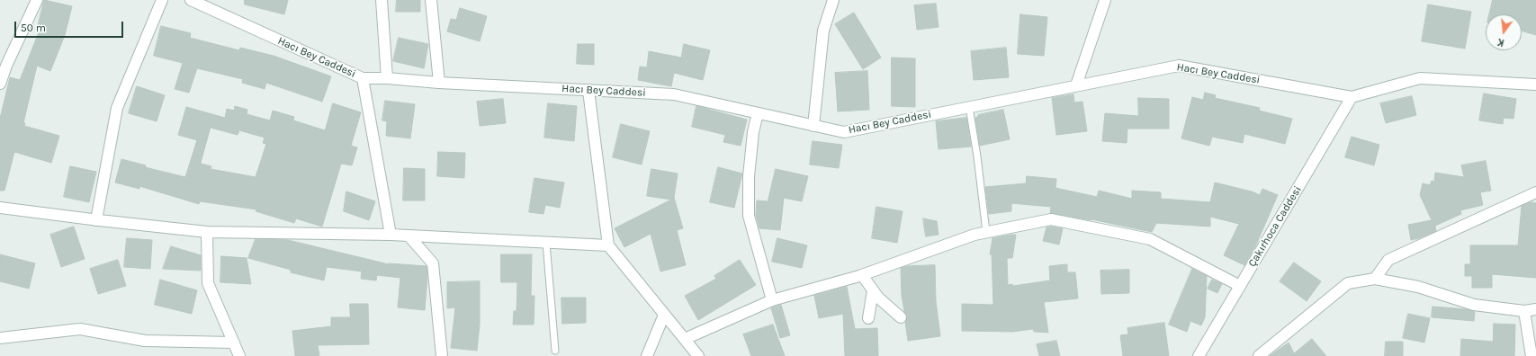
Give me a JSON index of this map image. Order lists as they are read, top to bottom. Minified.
{"streets":{"street":["Hacı Bey Caddesi","Çakırhoca Caddesi"]},"crossings":[["Hacı Bey Caddesi","Çakırhoca Caddesi"]],"scale_bar":"50 m","north":"bottom"}
